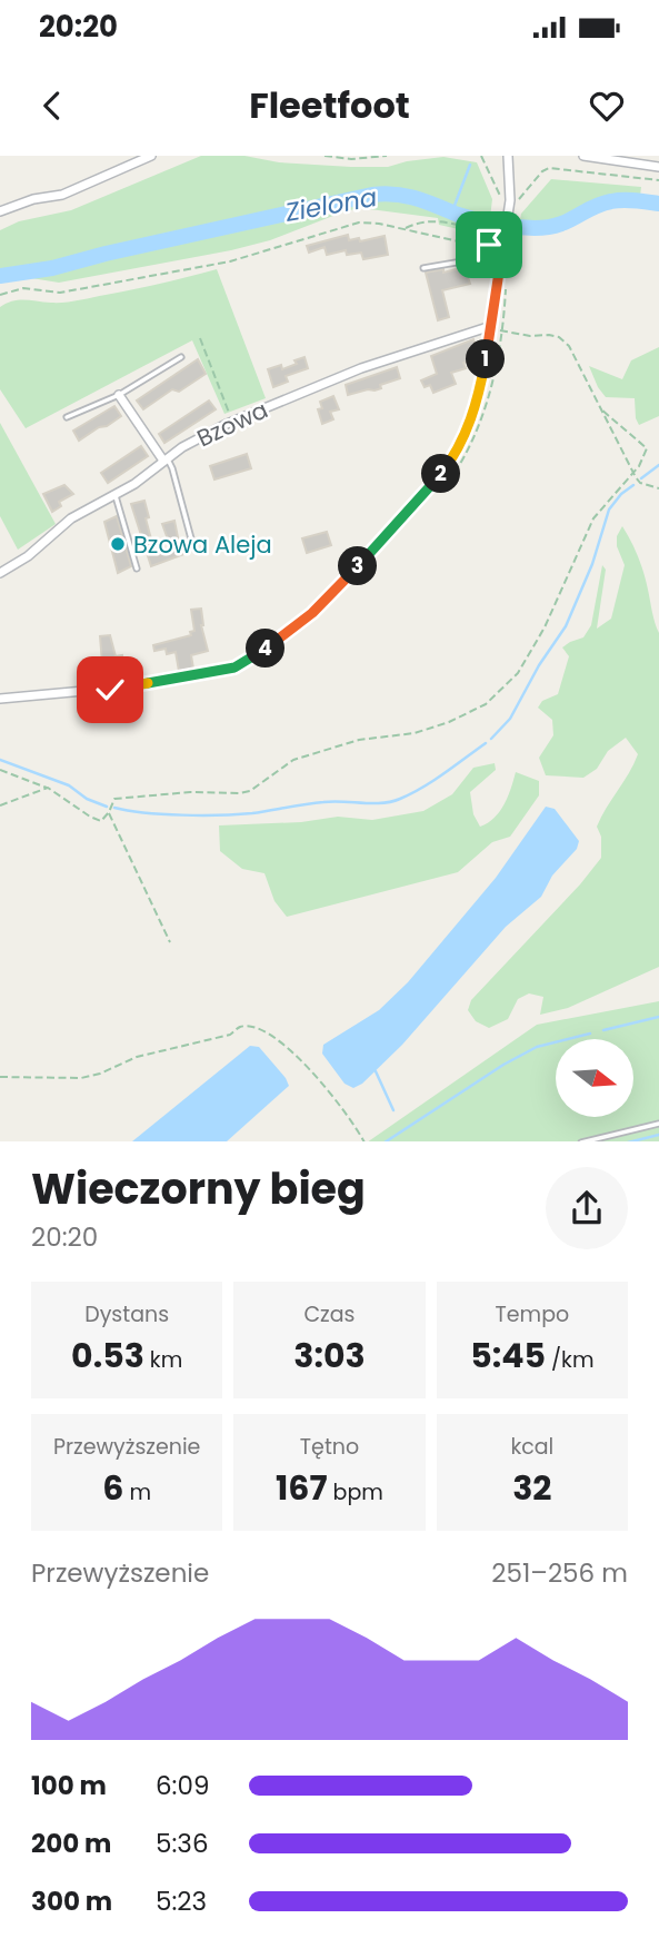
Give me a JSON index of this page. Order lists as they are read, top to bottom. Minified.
{"streets":{"street":["Bzowa"]},"water":["Zielona"],"places":["Bzowa Aleja"],"north":"right","page":{"status":"20:20","header":"Fleetfoot","pins":["1","2","3","4"],"heading":["Wieczorny bieg","20:20"],"stats":[["Dystans","0.53 km"],["Czas","3:03"],["Tempo","5:45 /km"],["Przewyższenie","6 m"],["Tętno","167 bpm"],["kcal","32"]],"chart":["Przewyższenie","251–256 m"],"list":[{"name":"100 m","note":"6:09"},{"name":"200 m","note":"5:36"},{"name":"300 m","note":"5:23"}]}}
